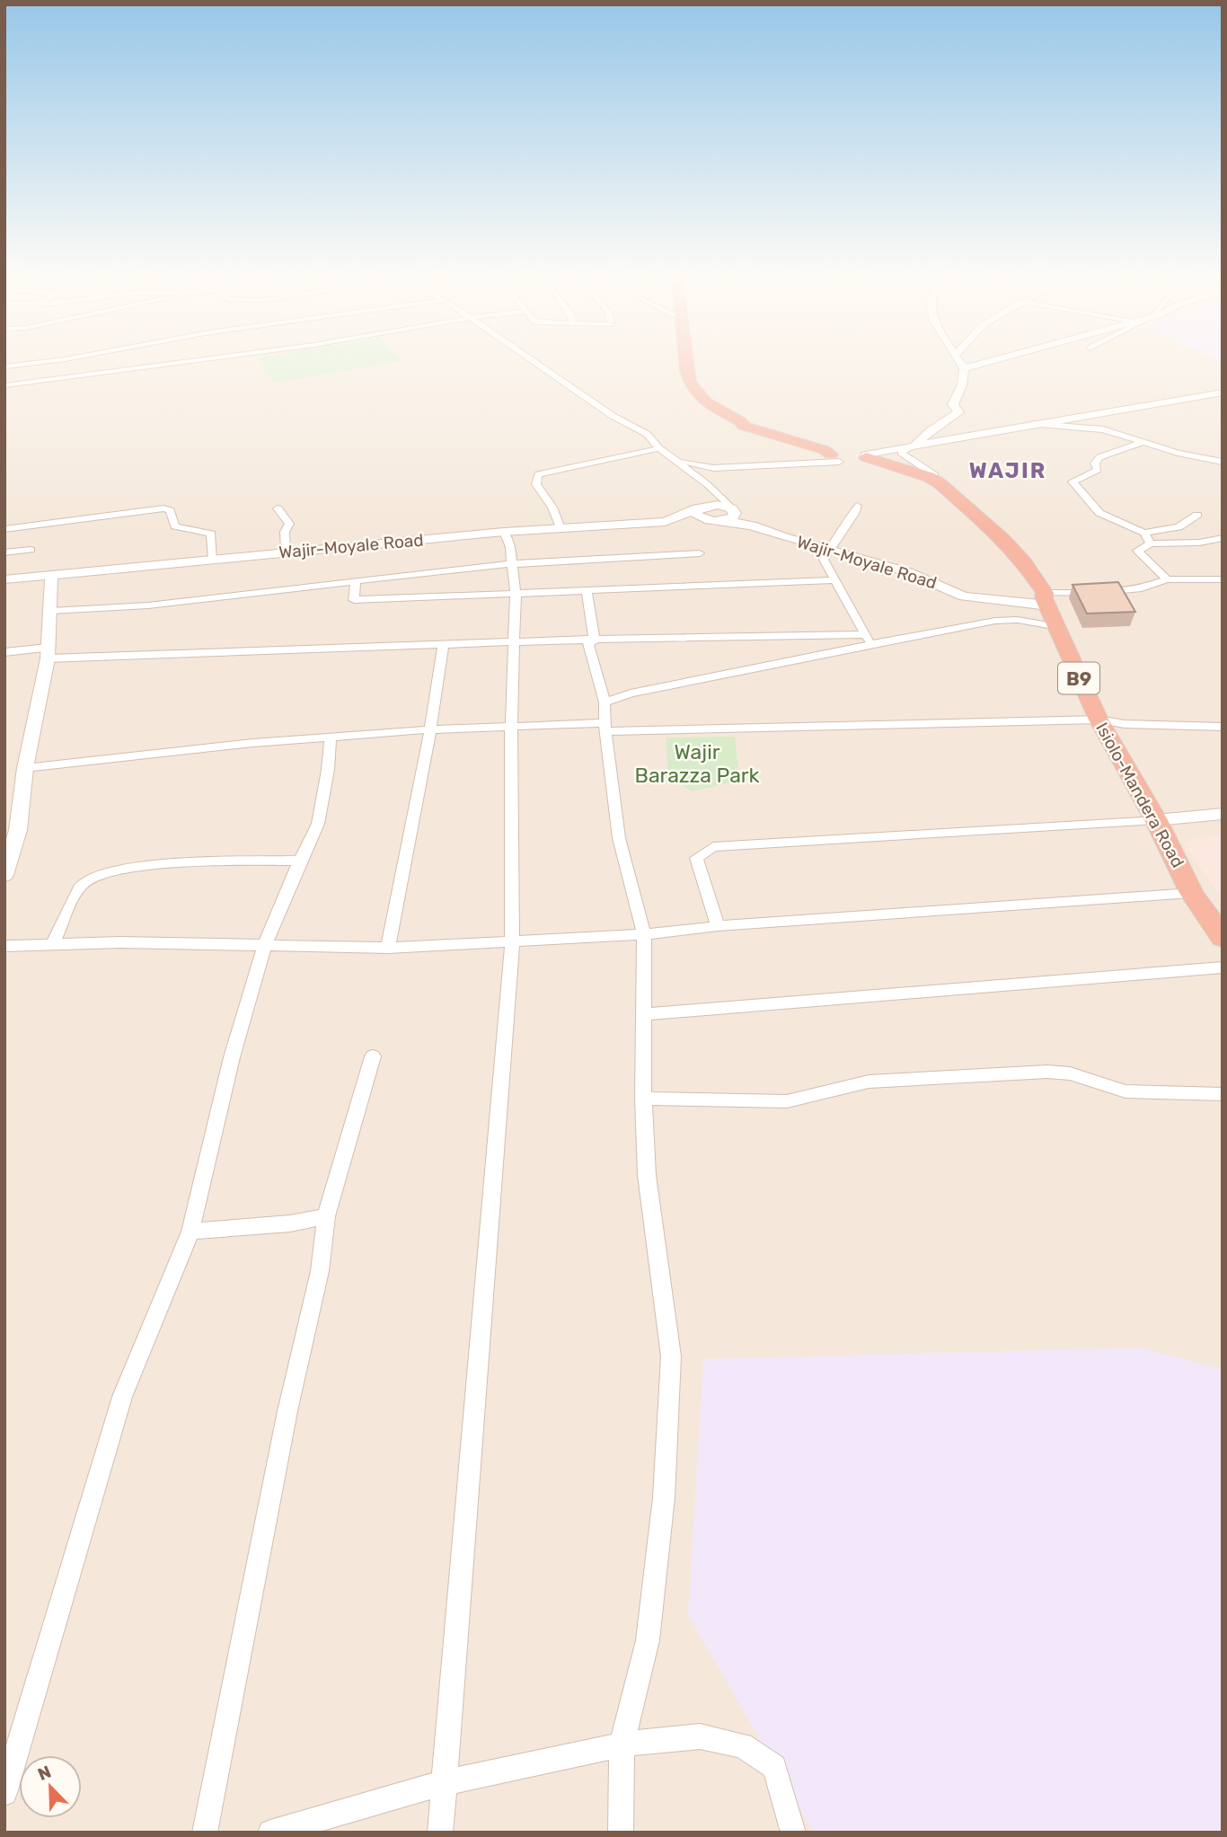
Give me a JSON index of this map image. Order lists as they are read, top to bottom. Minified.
{"streets":{"highway":["B9","Isiolo-Mandera Road"],"street":["Wajir-Moyale Road"]},"crossings":[["Wajir-Moyale Road","Isiolo-Mandera Road"]],"districts":["WAJIR"],"parks":["Wajir Barazza Park"],"north":"top left"}
